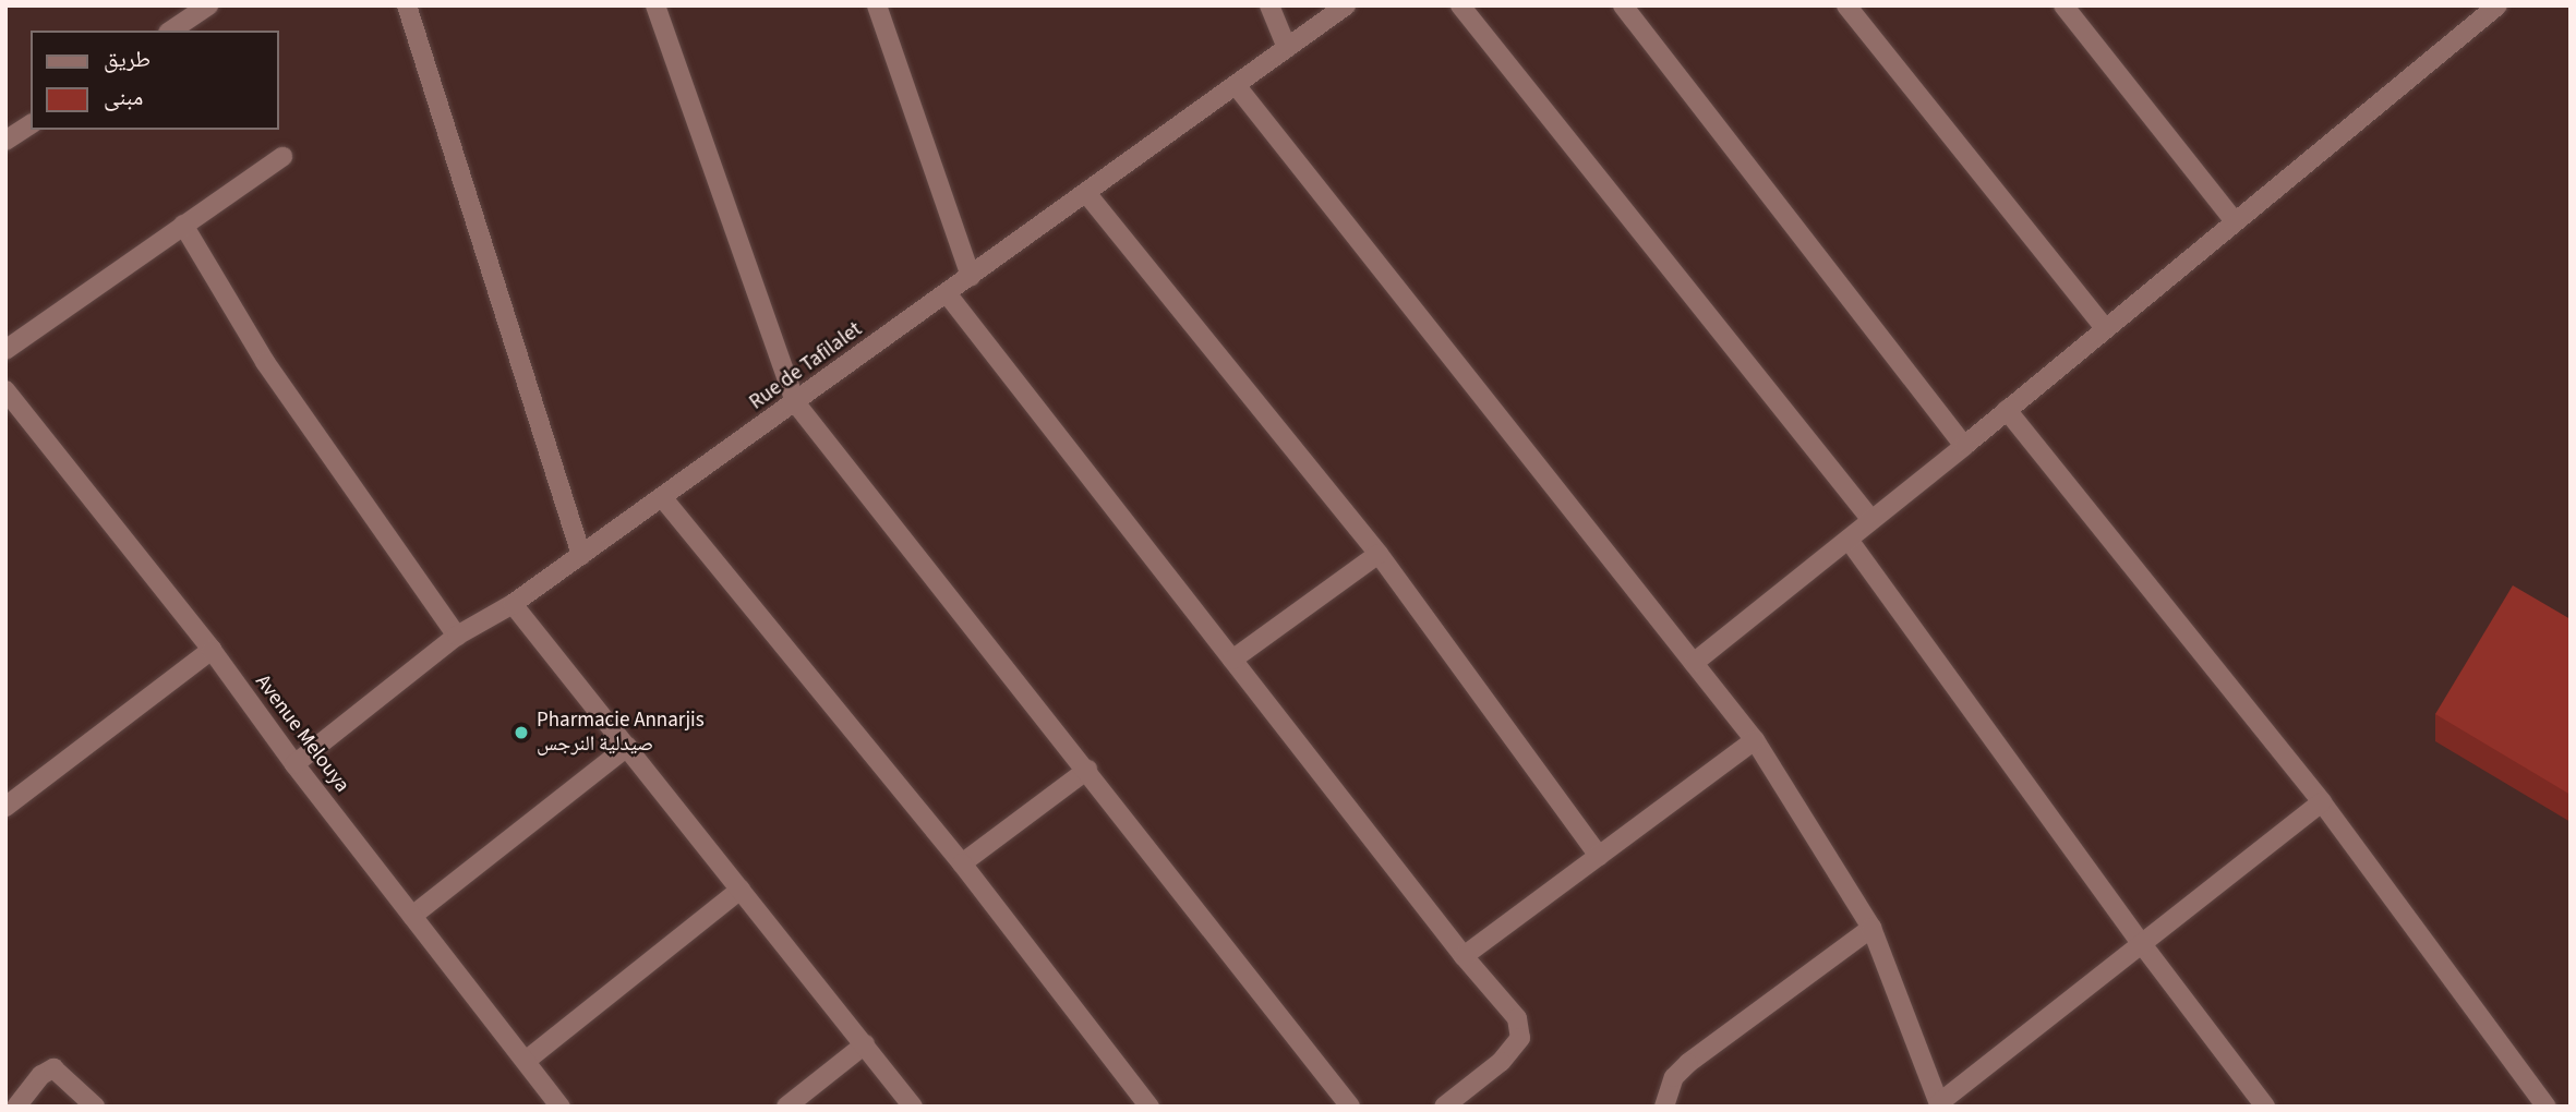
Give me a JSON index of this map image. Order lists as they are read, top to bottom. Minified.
{"streets":{"street":["Rue de Tafilalet","Avenue Melouya"]},"crossings":[["Rue de Tafilalet","Avenue Melouya"]],"places":["Pharmacie Annarjis صيدلية النرجس"],"legend":["طريق","مبنى"]}
